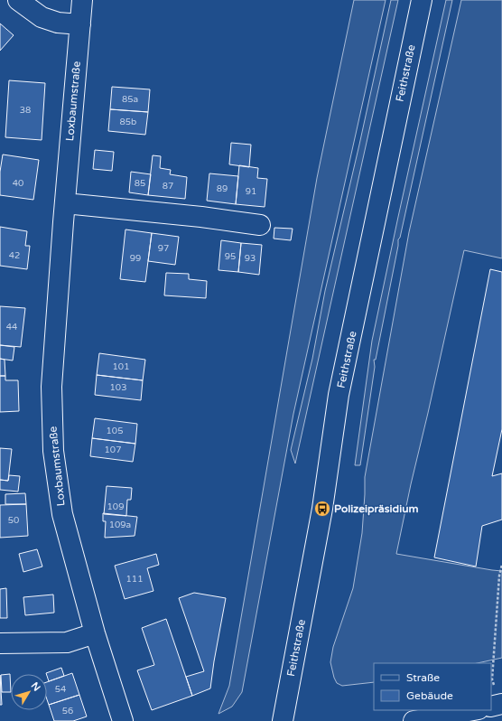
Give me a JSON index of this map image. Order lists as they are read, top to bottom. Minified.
{"streets":{"street":["Feithstraße","Loxbaumstraße"]},"places":{"bus stop":["Polizeipräsidium"]},"house_numbers":["85a","38","85b","40","85","87","89","91","97","42","95","99","93","44","101","103","105","107","109","50","109a","111","54","56"],"legend":["Straße","Gebäude"],"north":"top right"}
